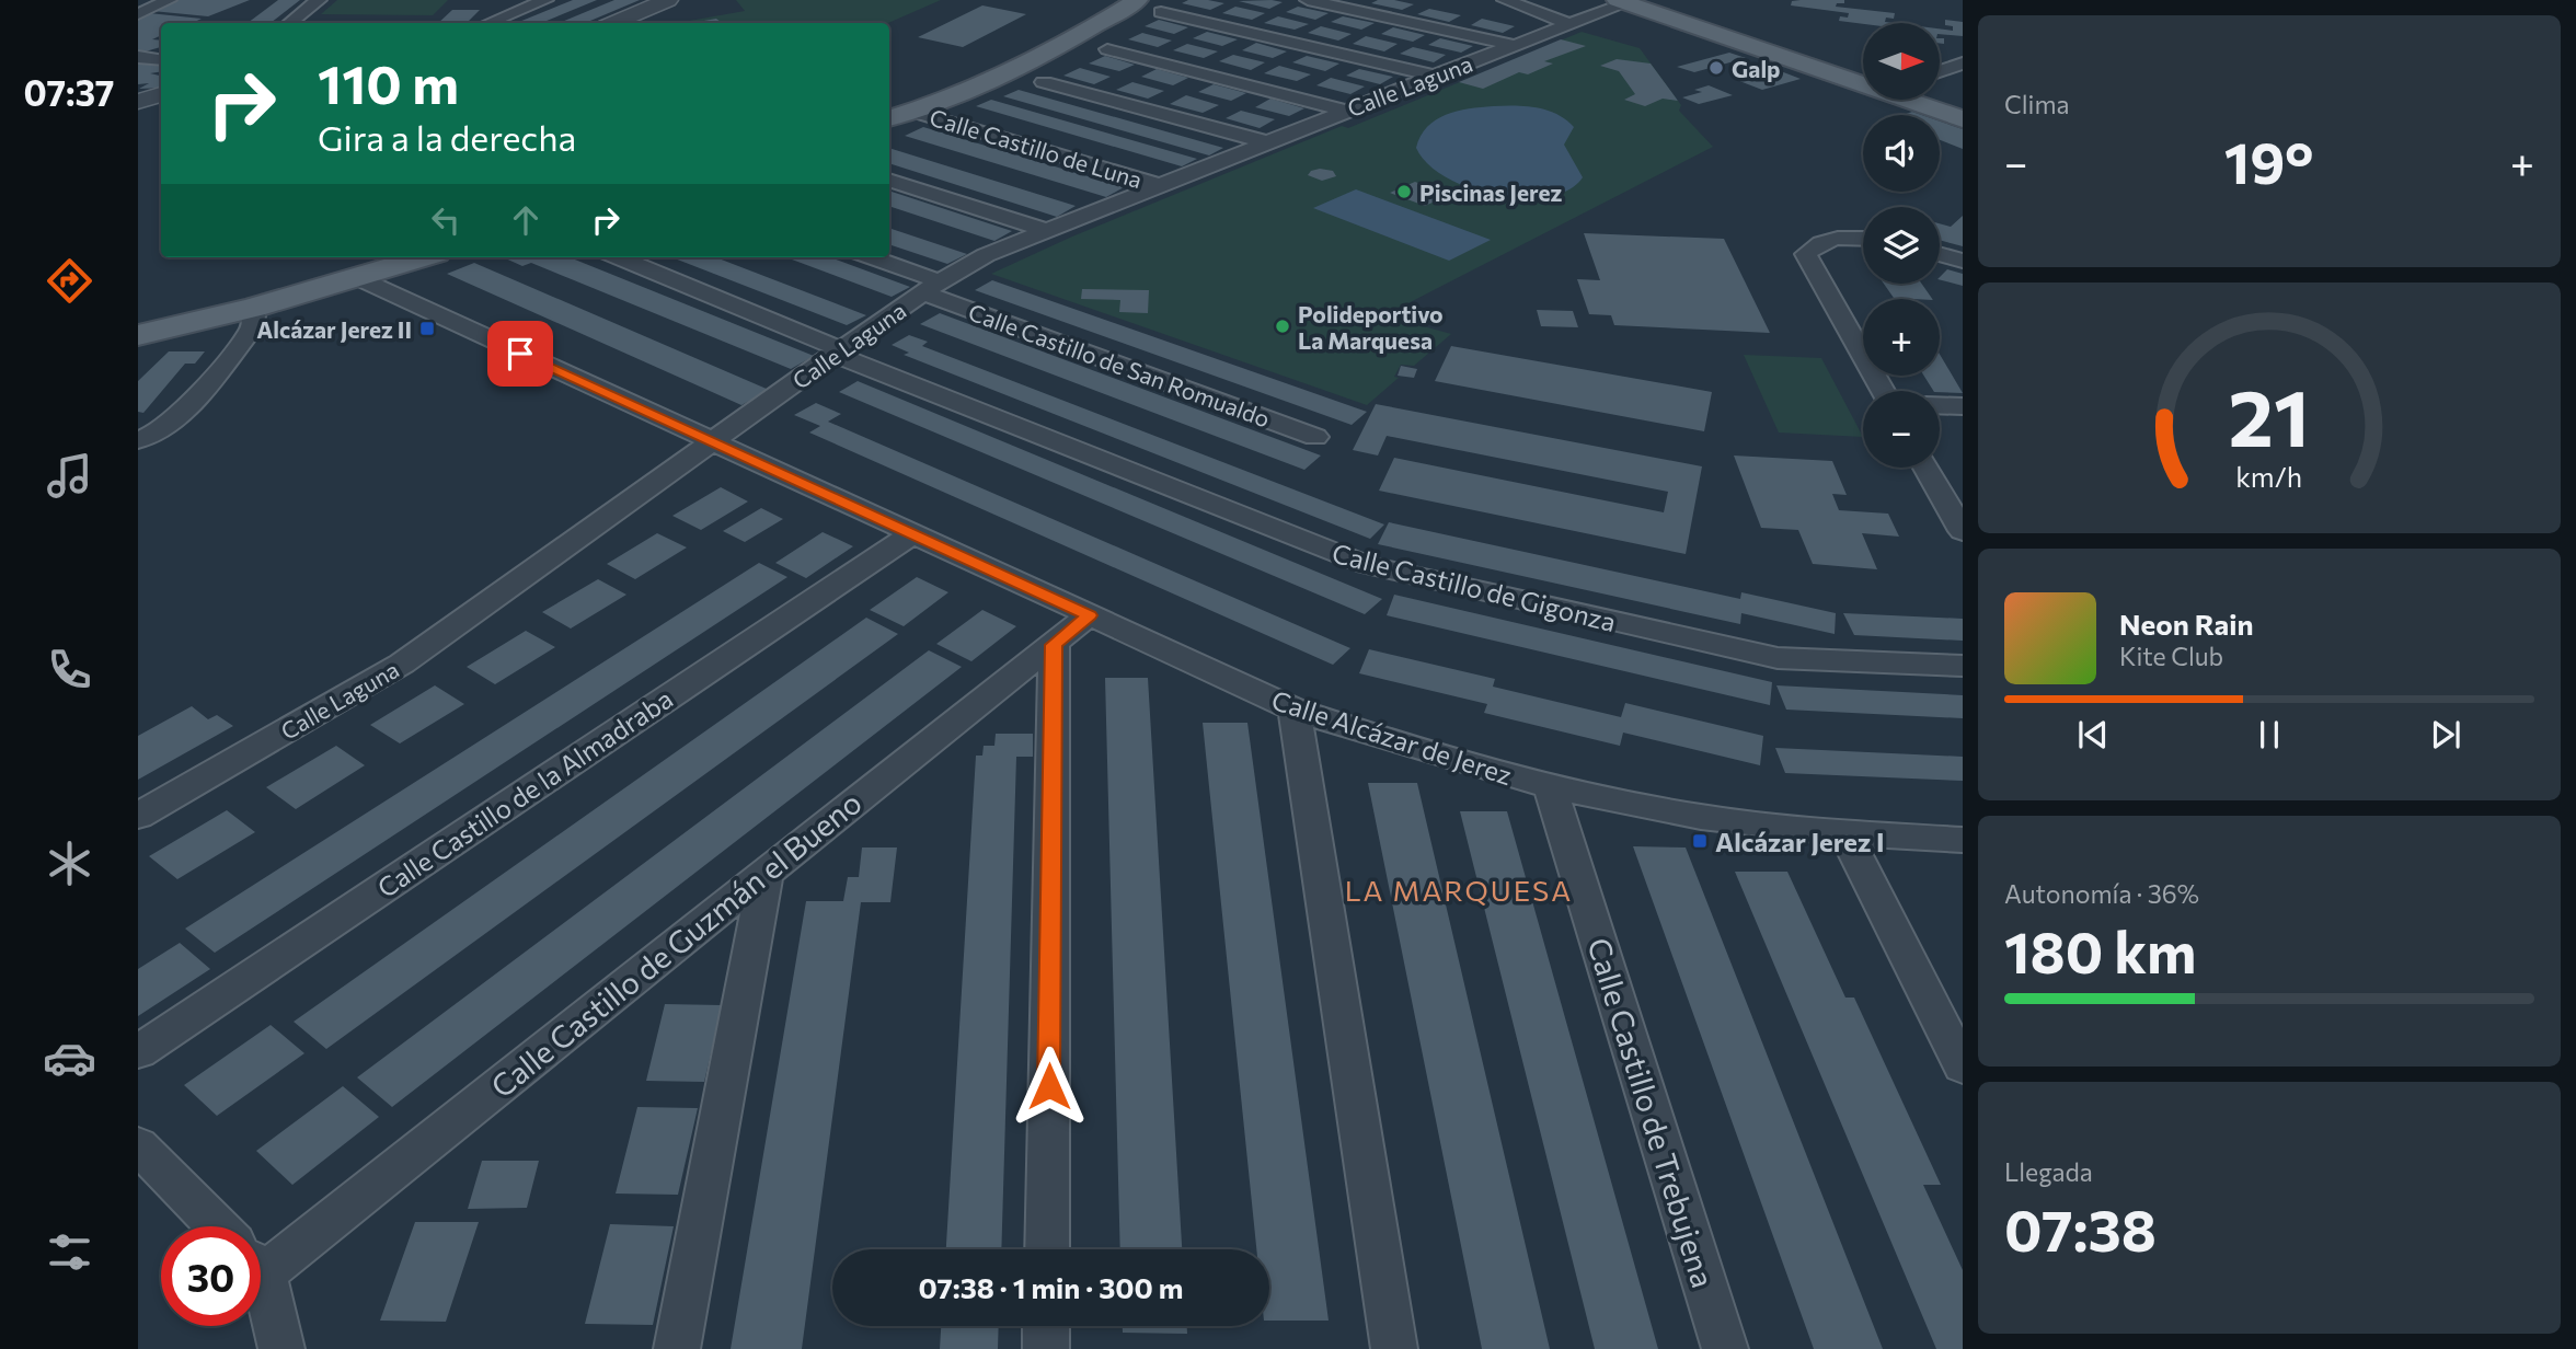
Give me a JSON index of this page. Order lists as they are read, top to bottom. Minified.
{"streets":{"street":["Calle Laguna","Calle Castillo de Luna","Calle Castillo de San Romualdo","Calle Castillo de Gigonza","Calle Alcázar de Jerez","Calle Castillo de la Almadraba","Calle Castillo de Guzmán el Bueno","Calle Castillo de Trebujena"]},"crossings":[["Calle Laguna","Calle Castillo de Luna"],["Calle Laguna","Calle Castillo de San Romualdo"],["Calle Laguna","Calle Castillo de Gigonza"],["Calle Laguna","Calle Alcázar de Jerez"],["Calle Alcázar de Jerez","Calle Castillo de la Almadraba"],["Calle Alcázar de Jerez","Calle Castillo de Guzmán el Bueno"],["Calle Alcázar de Jerez","Calle Castillo de Trebujena"]],"districts":["LA MARQUESA"],"places":{"other":["Galp","Piscinas Jerez","Polideportivo La Marquesa"],"transit":["Alcázar Jerez II","Alcázar Jerez I"]},"north":"right","page":{"tabs":"07:37","tile":["Clima",["Autonomía · 36%","180 km"],["Llegada","07:38"]],"map_buttons":["+","−"],"turn":["110 m","Gira a la derecha"],"heat":["−","19°","+"],"song":["Neon Rain","Kite Club"],"limit":"30","trip":"07:38 · 1 min · 300 m","gauge":["21","km/h"]}}
